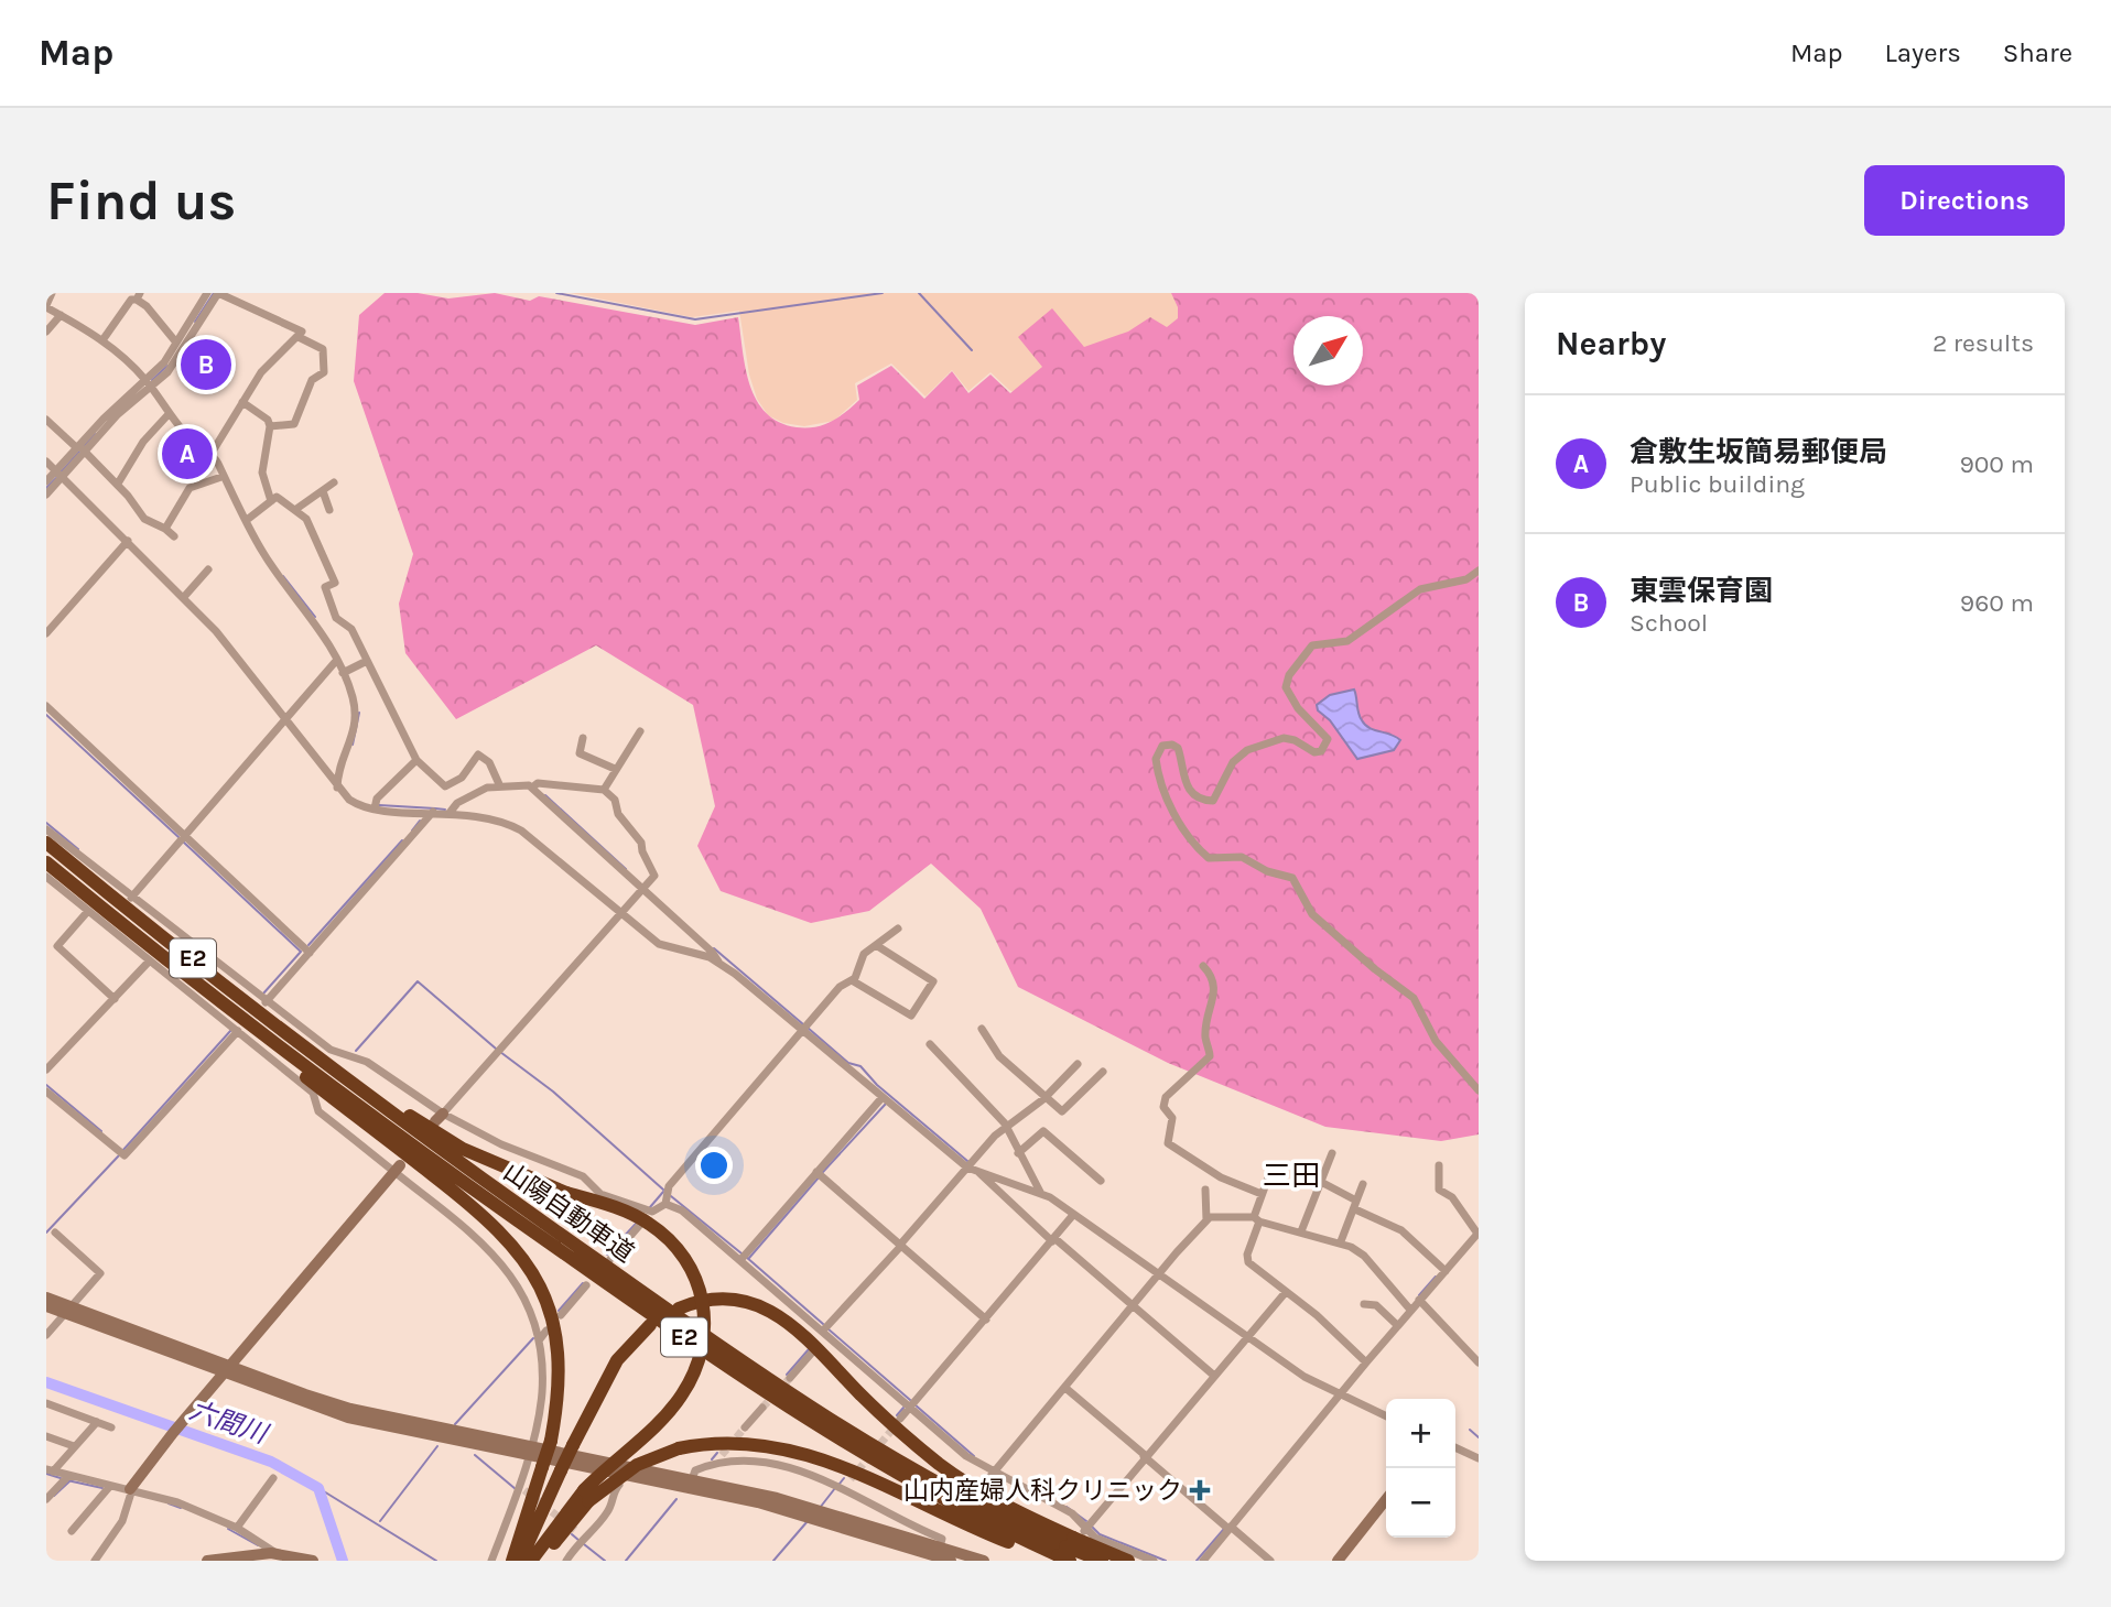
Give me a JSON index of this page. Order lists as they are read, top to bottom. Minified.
{"streets":{"highway":["E2","山陽自動車道"]},"districts":["三田"],"water":["六間川"],"places":{"health":["山内産婦人科クリニック"]},"north":"top right","page":{"header":"Map","nav":["Map","Layers","Share"],"buttons":"Directions","title":"Find us","heading":["Nearby","2 results"],"pins":["B","A"],"list":[{"mark":"A","name":"倉敷生坂簡易郵便局","note":"Public building","value":"900 m"},{"mark":"B","name":"東雲保育園","note":"School","value":"960 m"}],"map_buttons":["+","−"]}}
